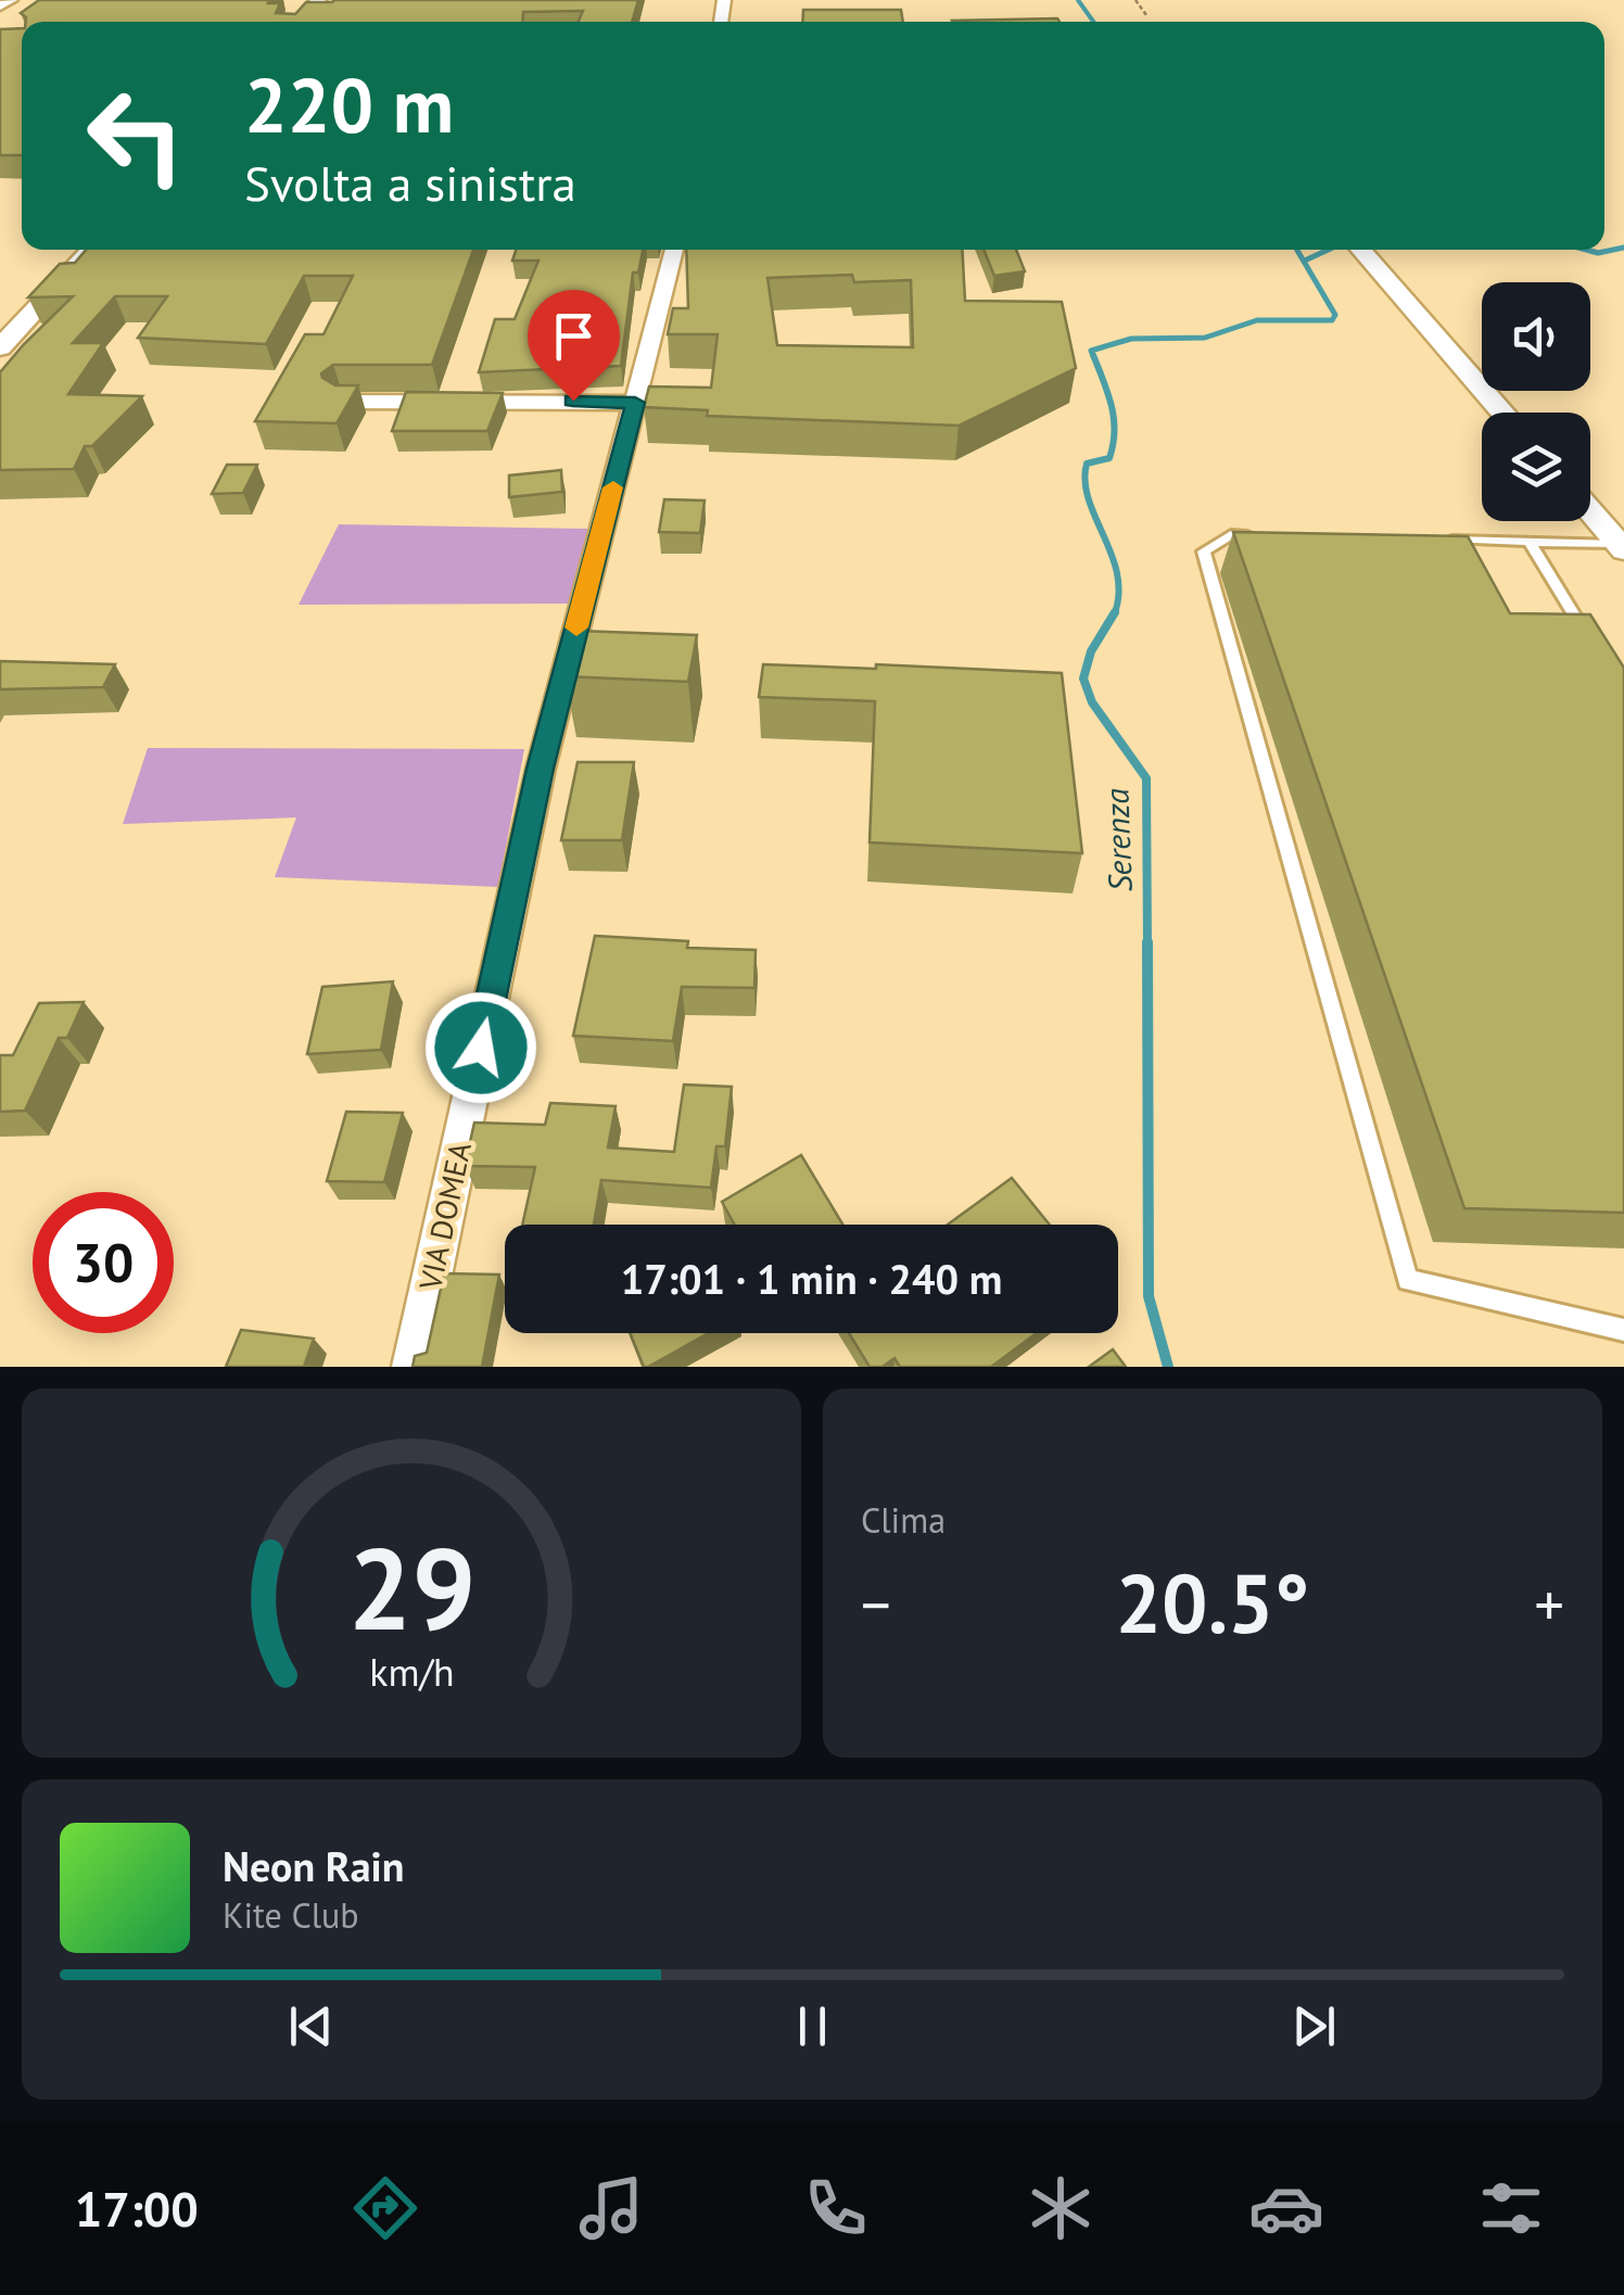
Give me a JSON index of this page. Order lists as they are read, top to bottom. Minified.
{"streets":{"street":["VIA DOMEA"]},"water":["Serenza"],"page":{"turn":["220 m","Svolta a sinistra"],"limit":"30","trip":"17:01 · 1 min · 240 m","tile":"Clima","heat":["−","20.5°","+"],"song":["Neon Rain","Kite Club"],"tabs":"17:00","gauge":["29","km/h"]}}
